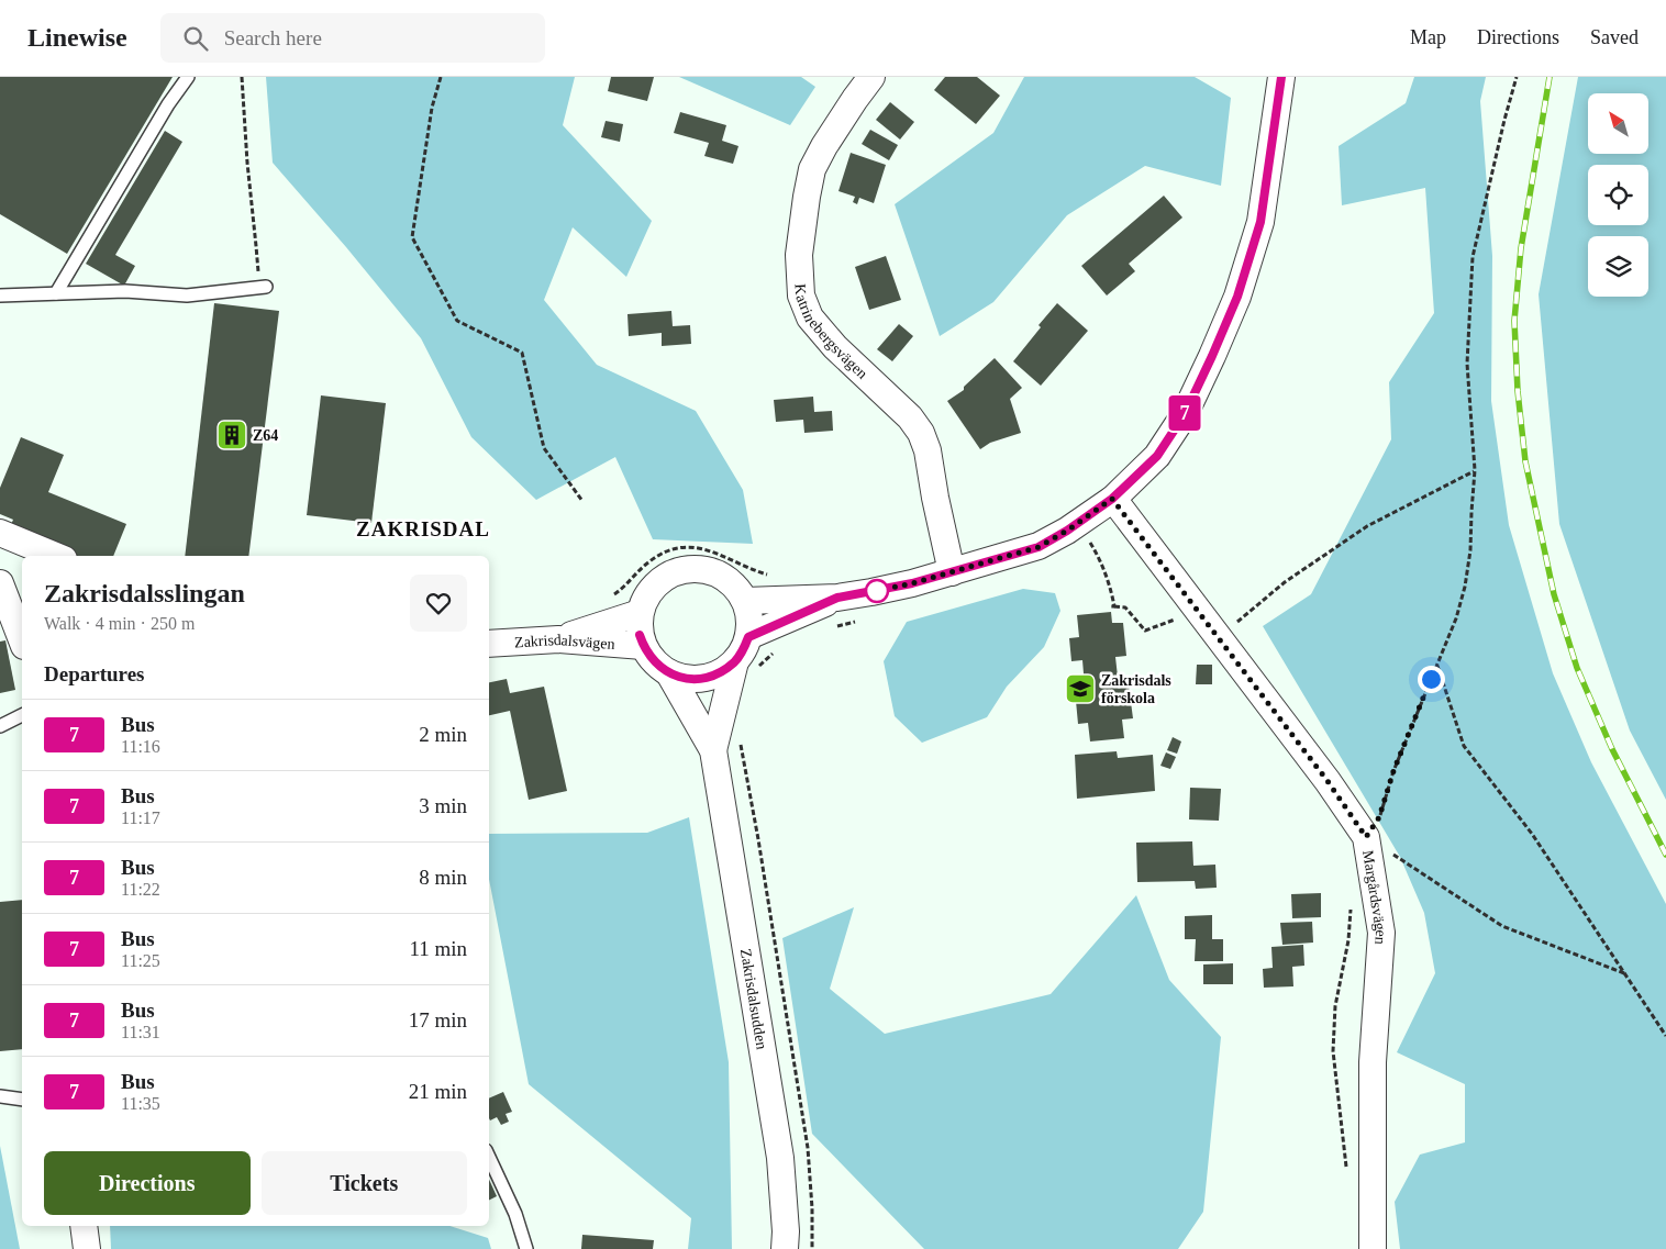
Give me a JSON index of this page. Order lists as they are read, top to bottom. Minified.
{"streets":{"street":["Katrinebergsvägen","Zakrisdalsvägen","Margårdsvägen","Zakrisdalsudden"]},"crossings":[["Zakrisdalsvägen","Zakrisdalsudden"]],"districts":["ZAKRISDAL"],"places":{"building":["Z64"],"school or university":["Zakrisdals förskola"]},"lines":["bus line 7"],"north":"top left","page":{"header":"Linewise","search":"Search here","nav":["Map","Directions","Saved"],"on_map":"7","heading":[["Zakrisdalsslingan","Walk · 4 min · 250 m"],"Departures"],"list":[{"mark":"7","name":"Bus","note":"11:16","value":"2 min"},{"mark":"7","name":"Bus","note":"11:17","value":"3 min"},{"mark":"7","name":"Bus","note":"11:22","value":"8 min"},{"mark":"7","name":"Bus","note":"11:25","value":"11 min"},{"mark":"7","name":"Bus","note":"11:31","value":"17 min"},{"mark":"7","name":"Bus","note":"11:35","value":"21 min"}],"buttons":["Directions","Tickets"]}}
